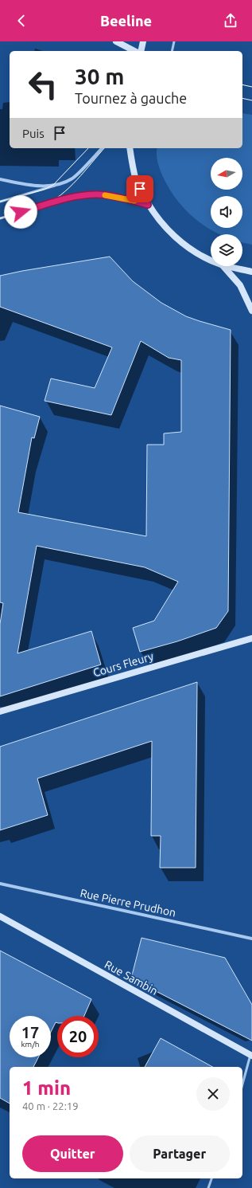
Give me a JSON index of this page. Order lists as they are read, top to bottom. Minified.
{"streets":{"main road":["Cours Fleury","Rue Sambin"],"street":["Rue Pierre Prudhon"]},"north":"left","page":{"header":"Beeline","turn":["30 m","Tournez à gauche"],"then":"Puis","speed":"17 km/h","limit":"20","heading":["1 min","40 m · 22:19"],"buttons":["Quitter","Partager"]}}
